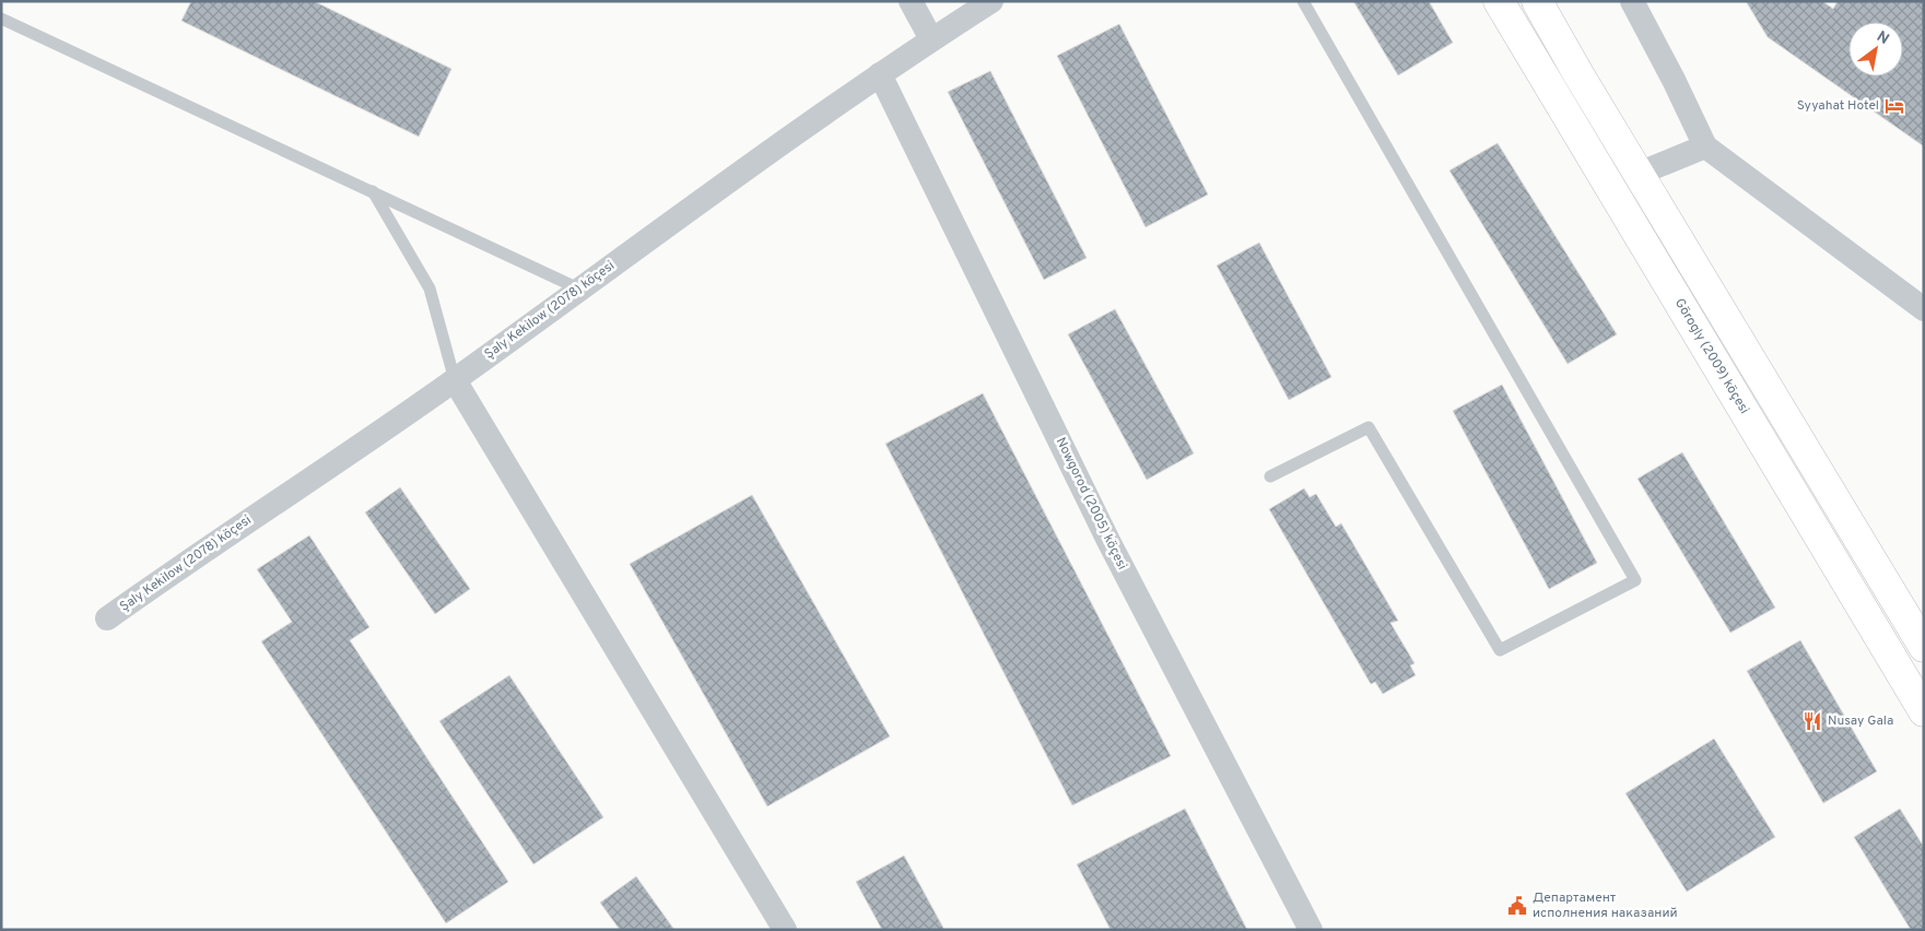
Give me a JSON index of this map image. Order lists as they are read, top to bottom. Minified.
{"streets":{"main road":["Görogly (2009) köçesi"],"street":["Şaly Kekilow (2078) köçesi","Nowgorod (2005) köçesi"]},"crossings":[["Şaly Kekilow (2078) köçesi","Nowgorod (2005) köçesi"]],"places":{"hotel":["Syyahat Hotel"],"restaurant":["Nusay Gala"],"public building":["Департамент исполнения наказаний"]},"north":"top right"}
